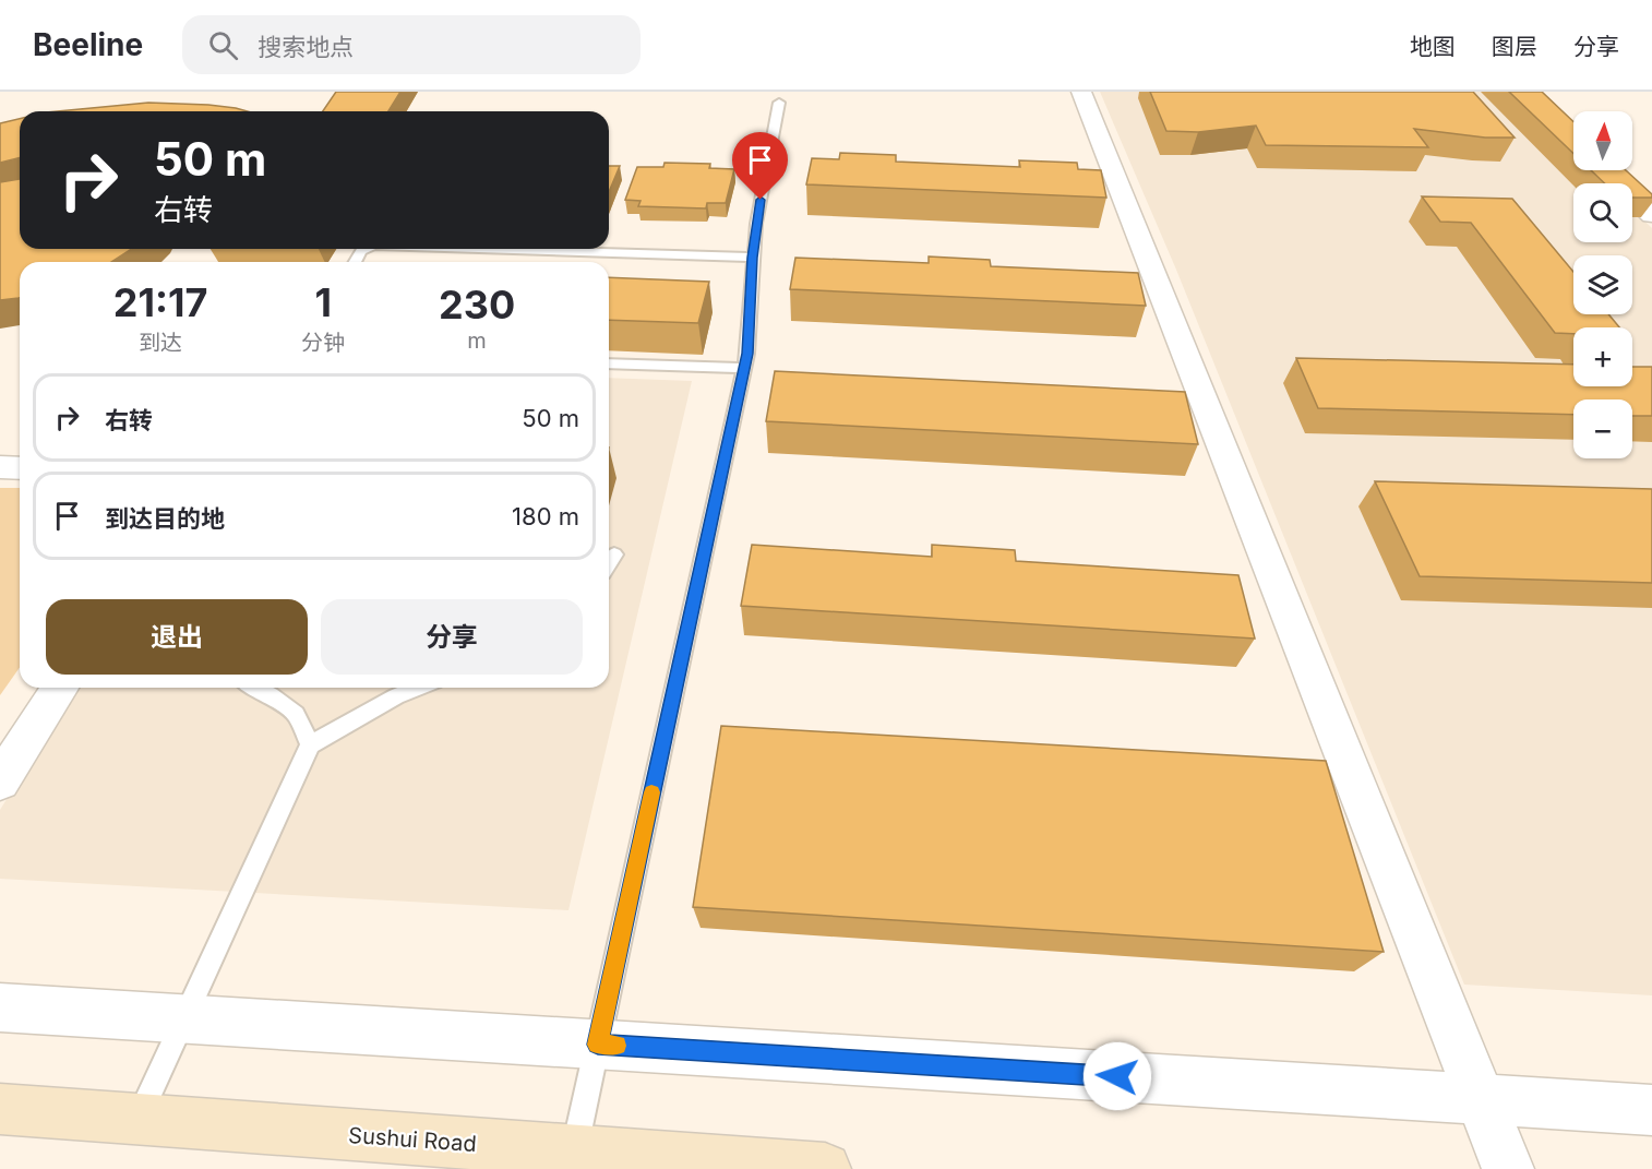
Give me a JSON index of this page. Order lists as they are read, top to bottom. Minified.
{"streets":{"street":["Sushui Road"]},"north":"top","page":{"header":"Beeline","search":"搜索地点","nav":["地图","图层","分享"],"map_buttons":["+","−"],"turn":["50 m","右转"],"eta":["21:17","到达","1","分钟","230","m"],"list":[{"name":"右转","value":"50 m"},{"name":"到达目的地","value":"180 m"}],"buttons":["退出","分享"]}}
